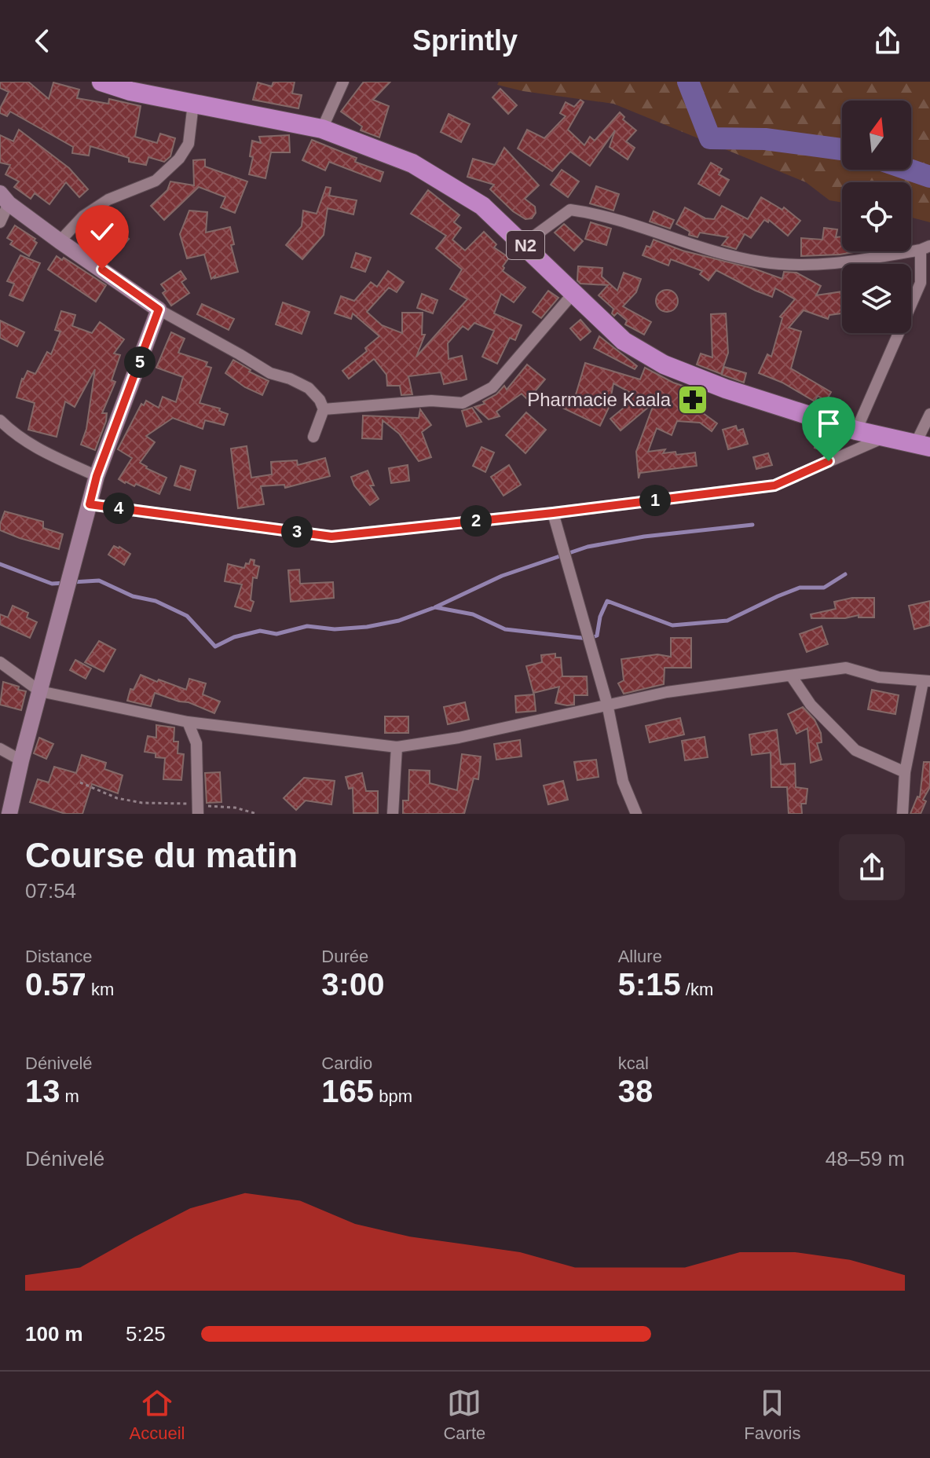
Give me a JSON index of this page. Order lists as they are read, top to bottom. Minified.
{"streets":{"highway":["N2"]},"places":{"pharmacy":["Pharmacie Kaala"]},"north":"top","page":{"header":"Sprintly","pins":["5","1","4","2","3"],"heading":["Course du matin","07:54"],"stats":[["Distance","0.57 km"],["Durée","3:00"],["Allure","5:15 /km"],["Dénivelé","13 m"],["Cardio","165 bpm"],["kcal","38"]],"chart":["Dénivelé","48–59 m"],"list":[{"name":"100 m","note":"5:25"}],"tabs":["Accueil","Carte","Favoris"]}}
